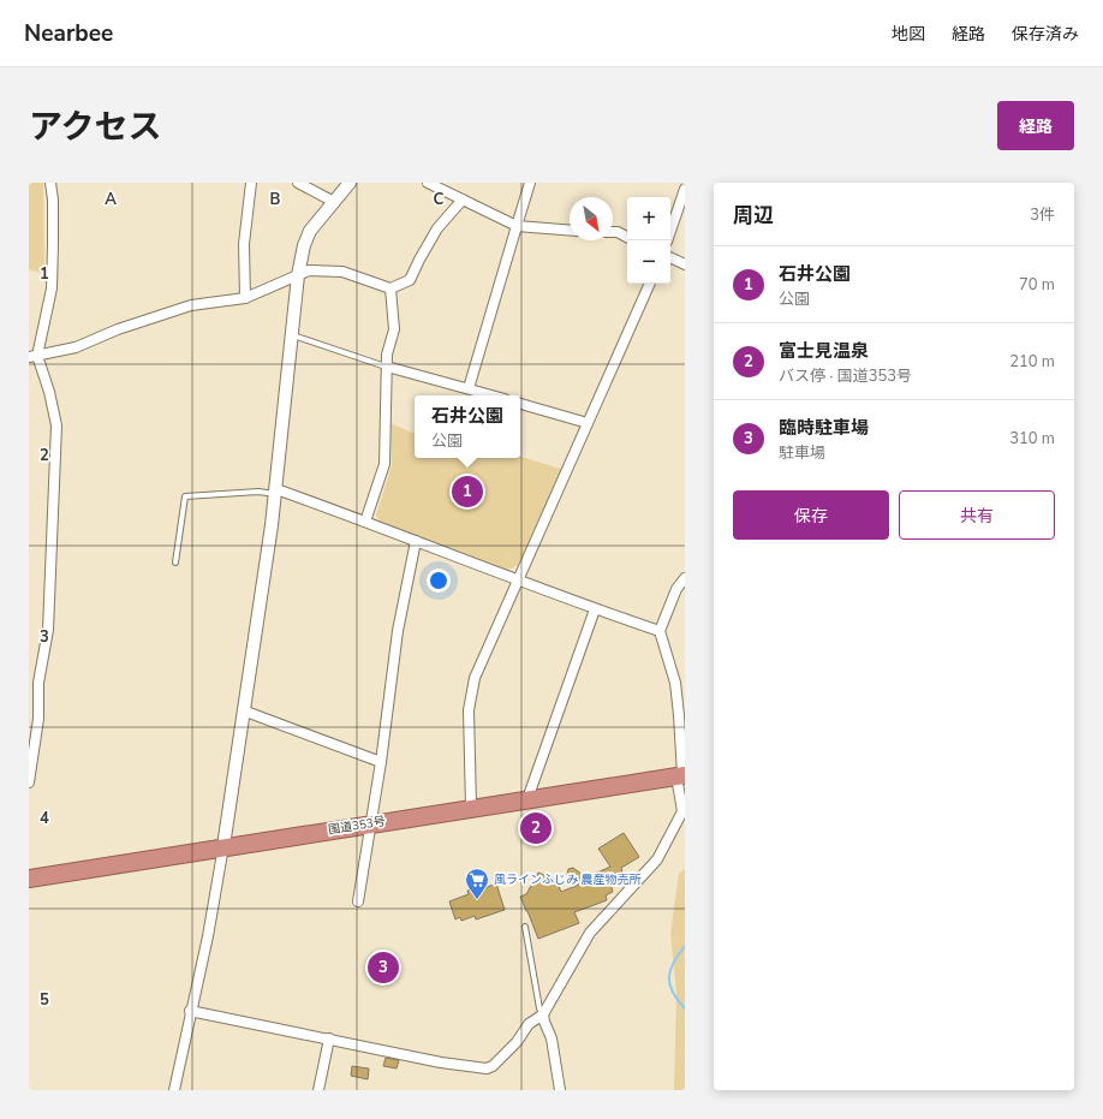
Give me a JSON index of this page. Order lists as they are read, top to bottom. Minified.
{"streets":{"highway":["国道353号"]},"places":{"supermarket":["風ラインふじみ 農産物売所"]},"north":"bottom right","page":{"header":"Nearbee","nav":["地図","経路","保存済み"],"title":"アクセス","buttons":["経路",["保存","共有"]],"heading":["周辺","3件"],"map_buttons":["+","−"],"list":[{"mark":"1","name":"石井公園","note":"公園","value":"70 m"},{"mark":"2","name":"富士見温泉","note":"バス停 · 国道353号","value":"210 m"},{"mark":"3","name":"臨時駐車場","note":"駐車場","value":"310 m"}],"popup":["石井公園","公園"],"pins":["1","2","3"]},"grid":{"columns":["A","B","C"],"rows":["1","2","3","4","5"]}}
